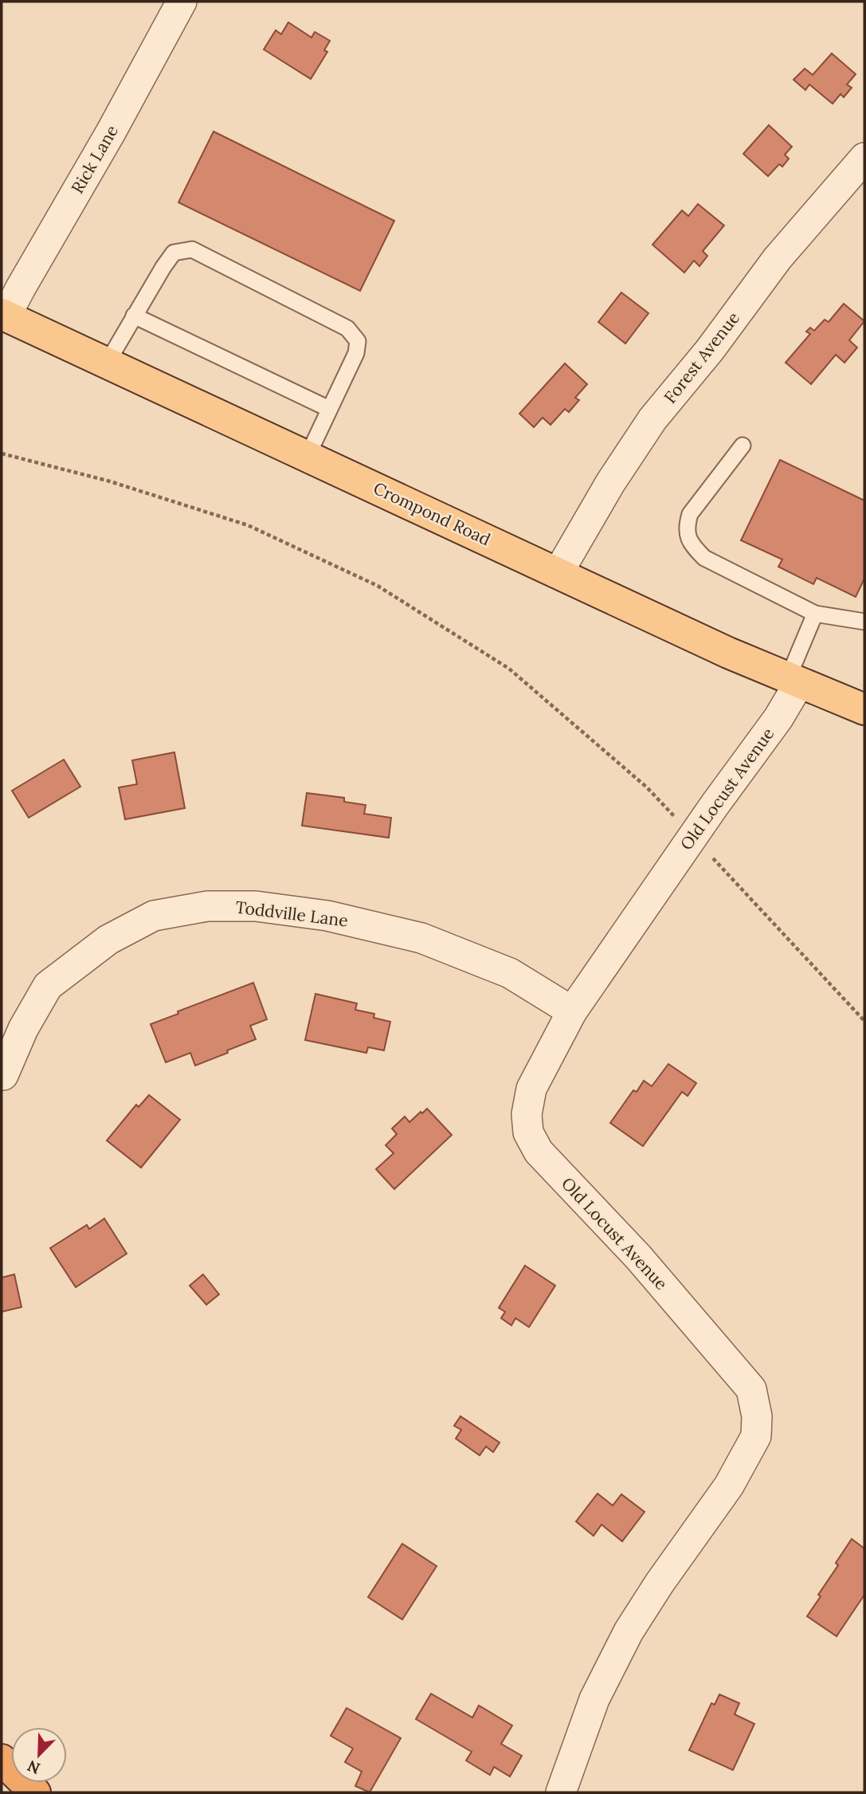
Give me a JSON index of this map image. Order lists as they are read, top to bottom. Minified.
{"streets":{"main road":["Crompond Road"],"street":["Rick Lane","Forest Avenue","Old Locust Avenue","Toddville Lane"]},"crossings":[["Rick Lane","Crompond Road"],["Forest Avenue","Crompond Road"],["Crompond Road","Old Locust Avenue"],["Old Locust Avenue","Toddville Lane"]],"north":"bottom left"}
